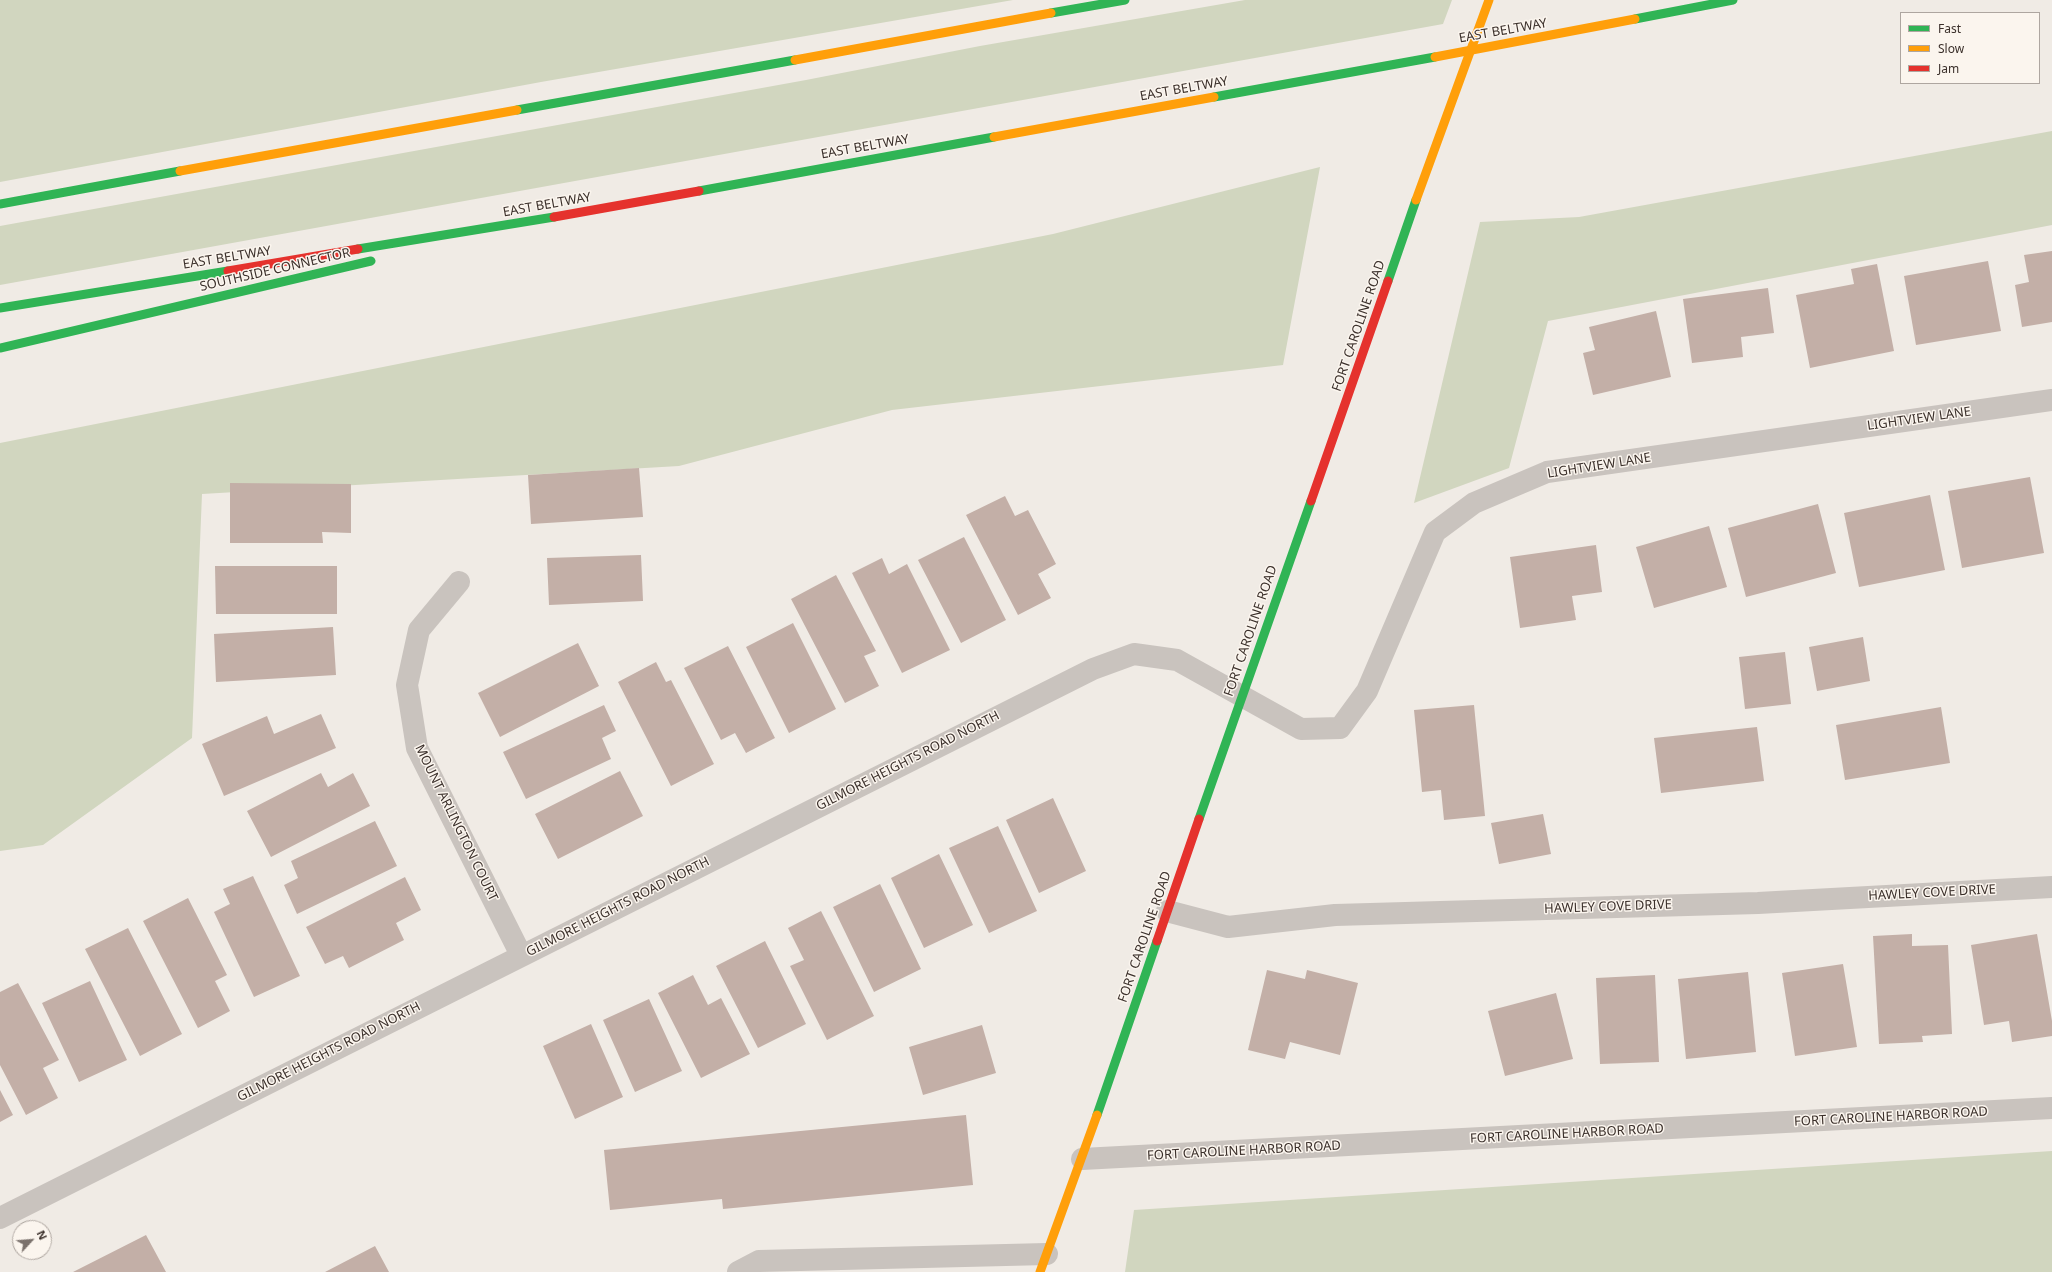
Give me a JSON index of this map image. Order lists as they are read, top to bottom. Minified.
{"streets":{"main road":["EAST BELTWAY","SOUTHSIDE CONNECTOR","FORT CAROLINE ROAD"],"street":["LIGHTVIEW LANE","GILMORE HEIGHTS ROAD NORTH","MOUNT ARLINGTON COURT","HAWLEY COVE DRIVE","FORT CAROLINE HARBOR ROAD"]},"crossings":[["FORT CAROLINE ROAD","LIGHTVIEW LANE"],["FORT CAROLINE ROAD","GILMORE HEIGHTS ROAD NORTH"],["FORT CAROLINE ROAD","HAWLEY COVE DRIVE"],["FORT CAROLINE ROAD","FORT CAROLINE HARBOR ROAD"],["LIGHTVIEW LANE","GILMORE HEIGHTS ROAD NORTH"],["GILMORE HEIGHTS ROAD NORTH","MOUNT ARLINGTON COURT"]],"legend":["Fast","Slow","Jam"],"north":"top right"}
